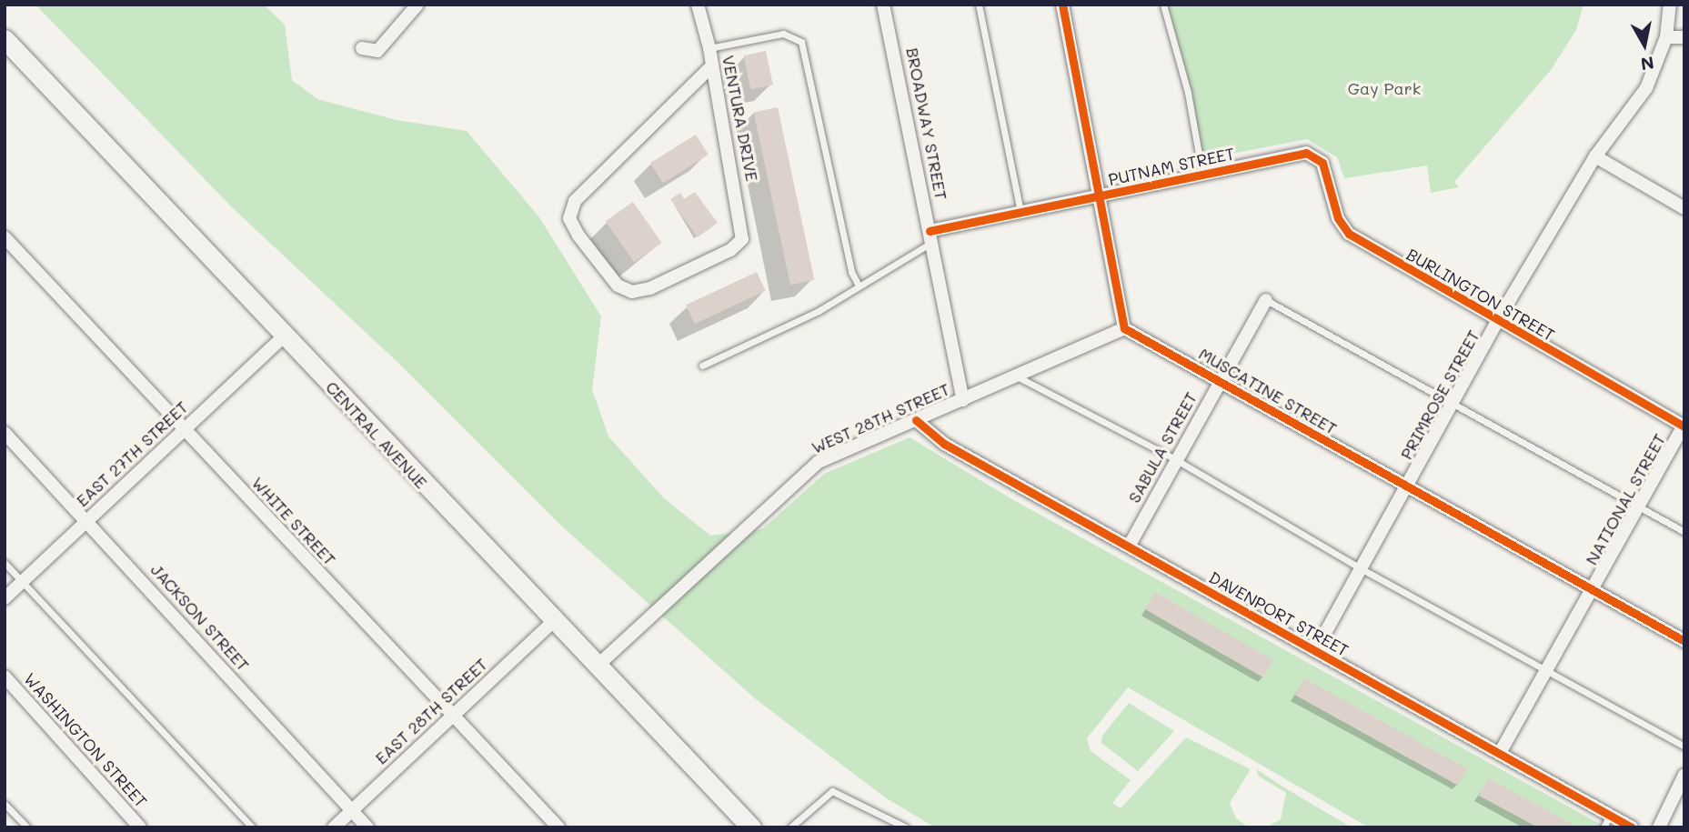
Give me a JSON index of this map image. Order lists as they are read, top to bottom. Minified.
{"streets":{"main road":["CENTRAL AVENUE"],"street":["VENTURA DRIVE","BROADWAY STREET","PUTNAM STREET","BURLINGTON STREET","MUSCATINE STREET","PRIMROSE STREET","WEST 28TH STREET","SABULA STREET","EAST 27TH STREET","NATIONAL STREET","WHITE STREET","DAVENPORT STREET","JACKSON STREET","EAST 28TH STREET","WASHINGTON STREET"]},"crossings":[["BROADWAY STREET","PUTNAM STREET"],["BROADWAY STREET","WEST 28TH STREET"],["PUTNAM STREET","BURLINGTON STREET"],["BURLINGTON STREET","PRIMROSE STREET"],["BURLINGTON STREET","NATIONAL STREET"],["MUSCATINE STREET","PRIMROSE STREET"],["MUSCATINE STREET","WEST 28TH STREET"],["MUSCATINE STREET","SABULA STREET"],["MUSCATINE STREET","NATIONAL STREET"],["PRIMROSE STREET","DAVENPORT STREET"],["WEST 28TH STREET","CENTRAL AVENUE"],["WEST 28TH STREET","DAVENPORT STREET"],["CENTRAL AVENUE","EAST 27TH STREET"],["CENTRAL AVENUE","EAST 28TH STREET"],["SABULA STREET","DAVENPORT STREET"],["EAST 27TH STREET","WHITE STREET"],["EAST 27TH STREET","JACKSON STREET"],["NATIONAL STREET","DAVENPORT STREET"],["WHITE STREET","EAST 28TH STREET"],["JACKSON STREET","EAST 28TH STREET"]],"parks":["Gay Park"],"north":"bottom"}
